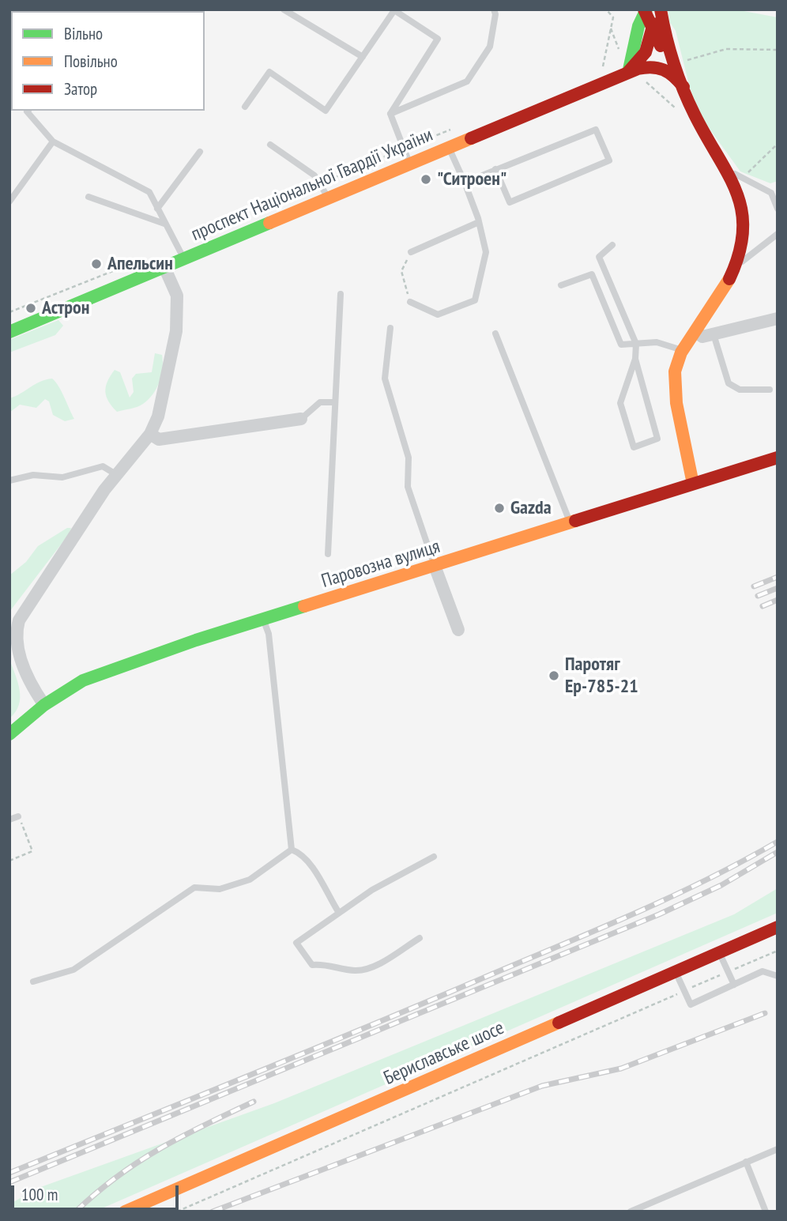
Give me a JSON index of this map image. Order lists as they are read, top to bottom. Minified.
{"streets":{"main road":["проспект Національної Гвардії України","Паровозна вулиця","Бериславське шосе"]},"places":["\"Ситроен\"","Апельсин","Астрон","Gazda","Паротяг Ер-785-21"],"legend":["Вільно","Повільно","Затор"],"scale_bar":"100 m"}
